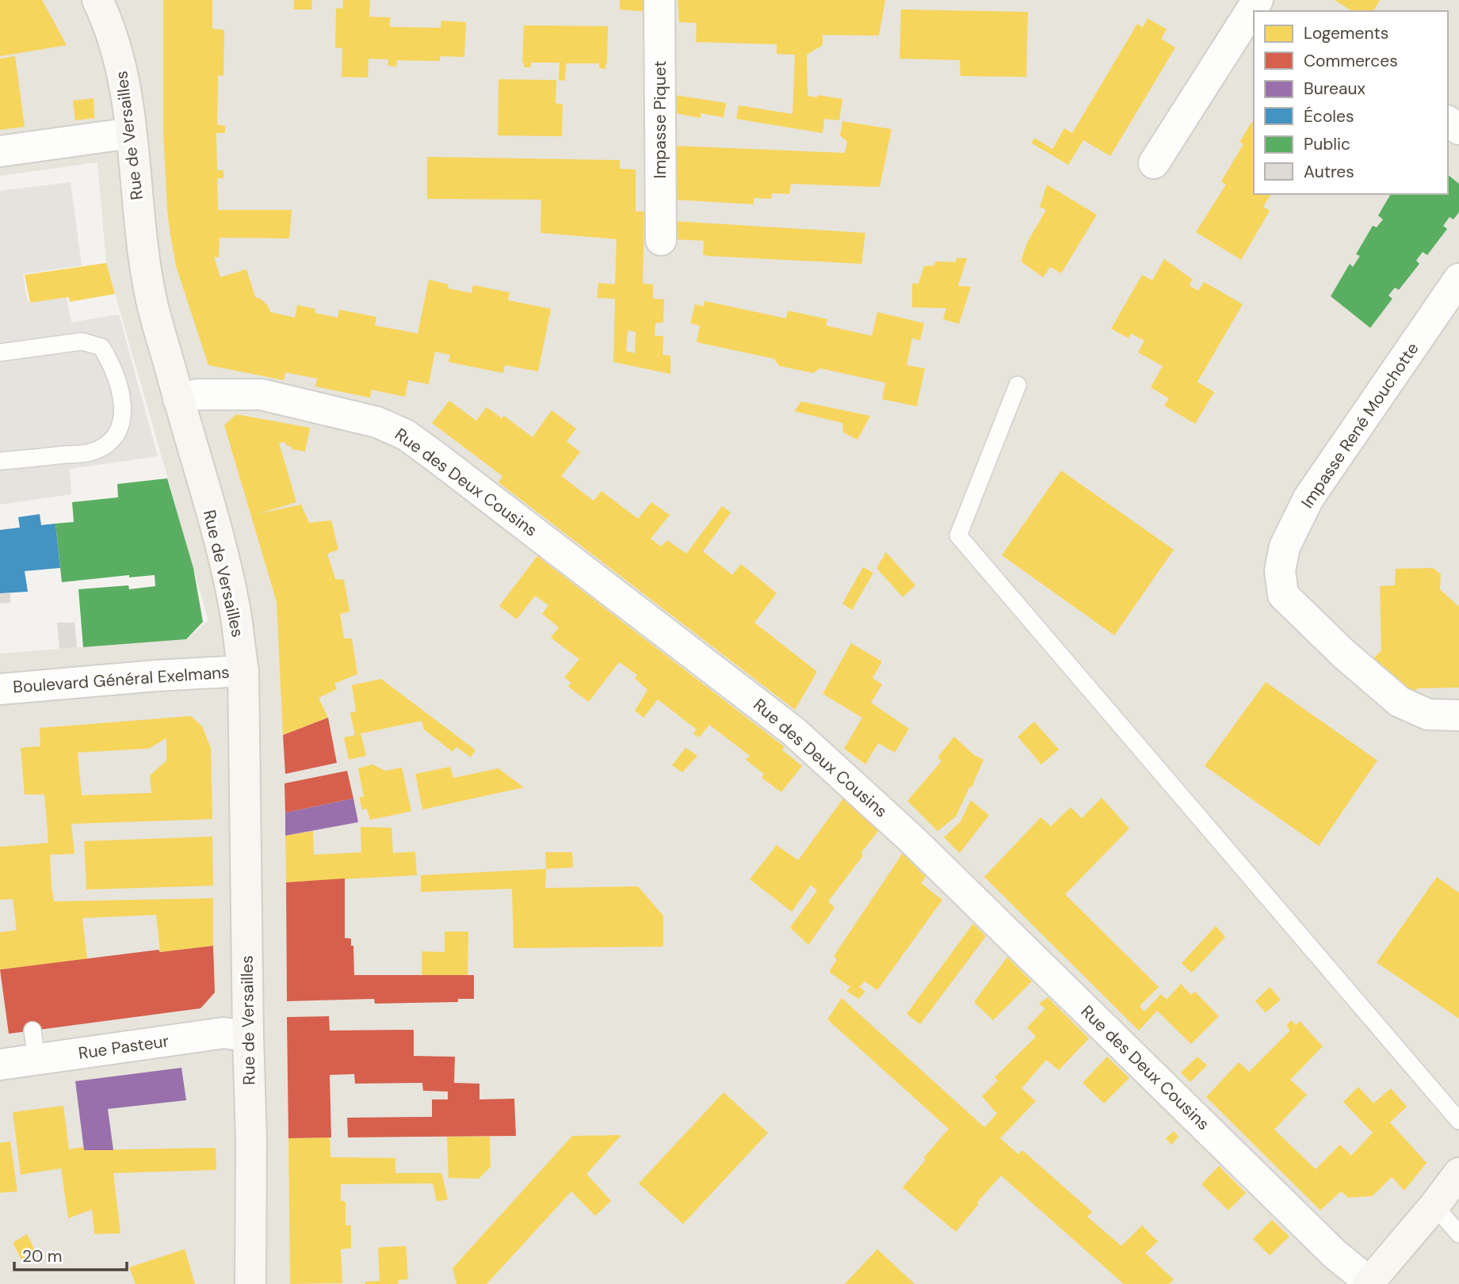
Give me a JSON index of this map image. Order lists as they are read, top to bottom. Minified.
{"streets":{"main road":["Rue de Versailles"],"street":["Impasse Piquet","Impasse René Mouchotte","Rue des Deux Cousins","Boulevard Général Exelmans","Rue Pasteur"]},"crossings":[["Rue de Versailles","Rue des Deux Cousins"],["Rue de Versailles","Boulevard Général Exelmans"],["Rue de Versailles","Rue Pasteur"]],"legend":["Logements","Commerces","Bureaux","Écoles","Public","Autres"],"scale_bar":"20 m"}
